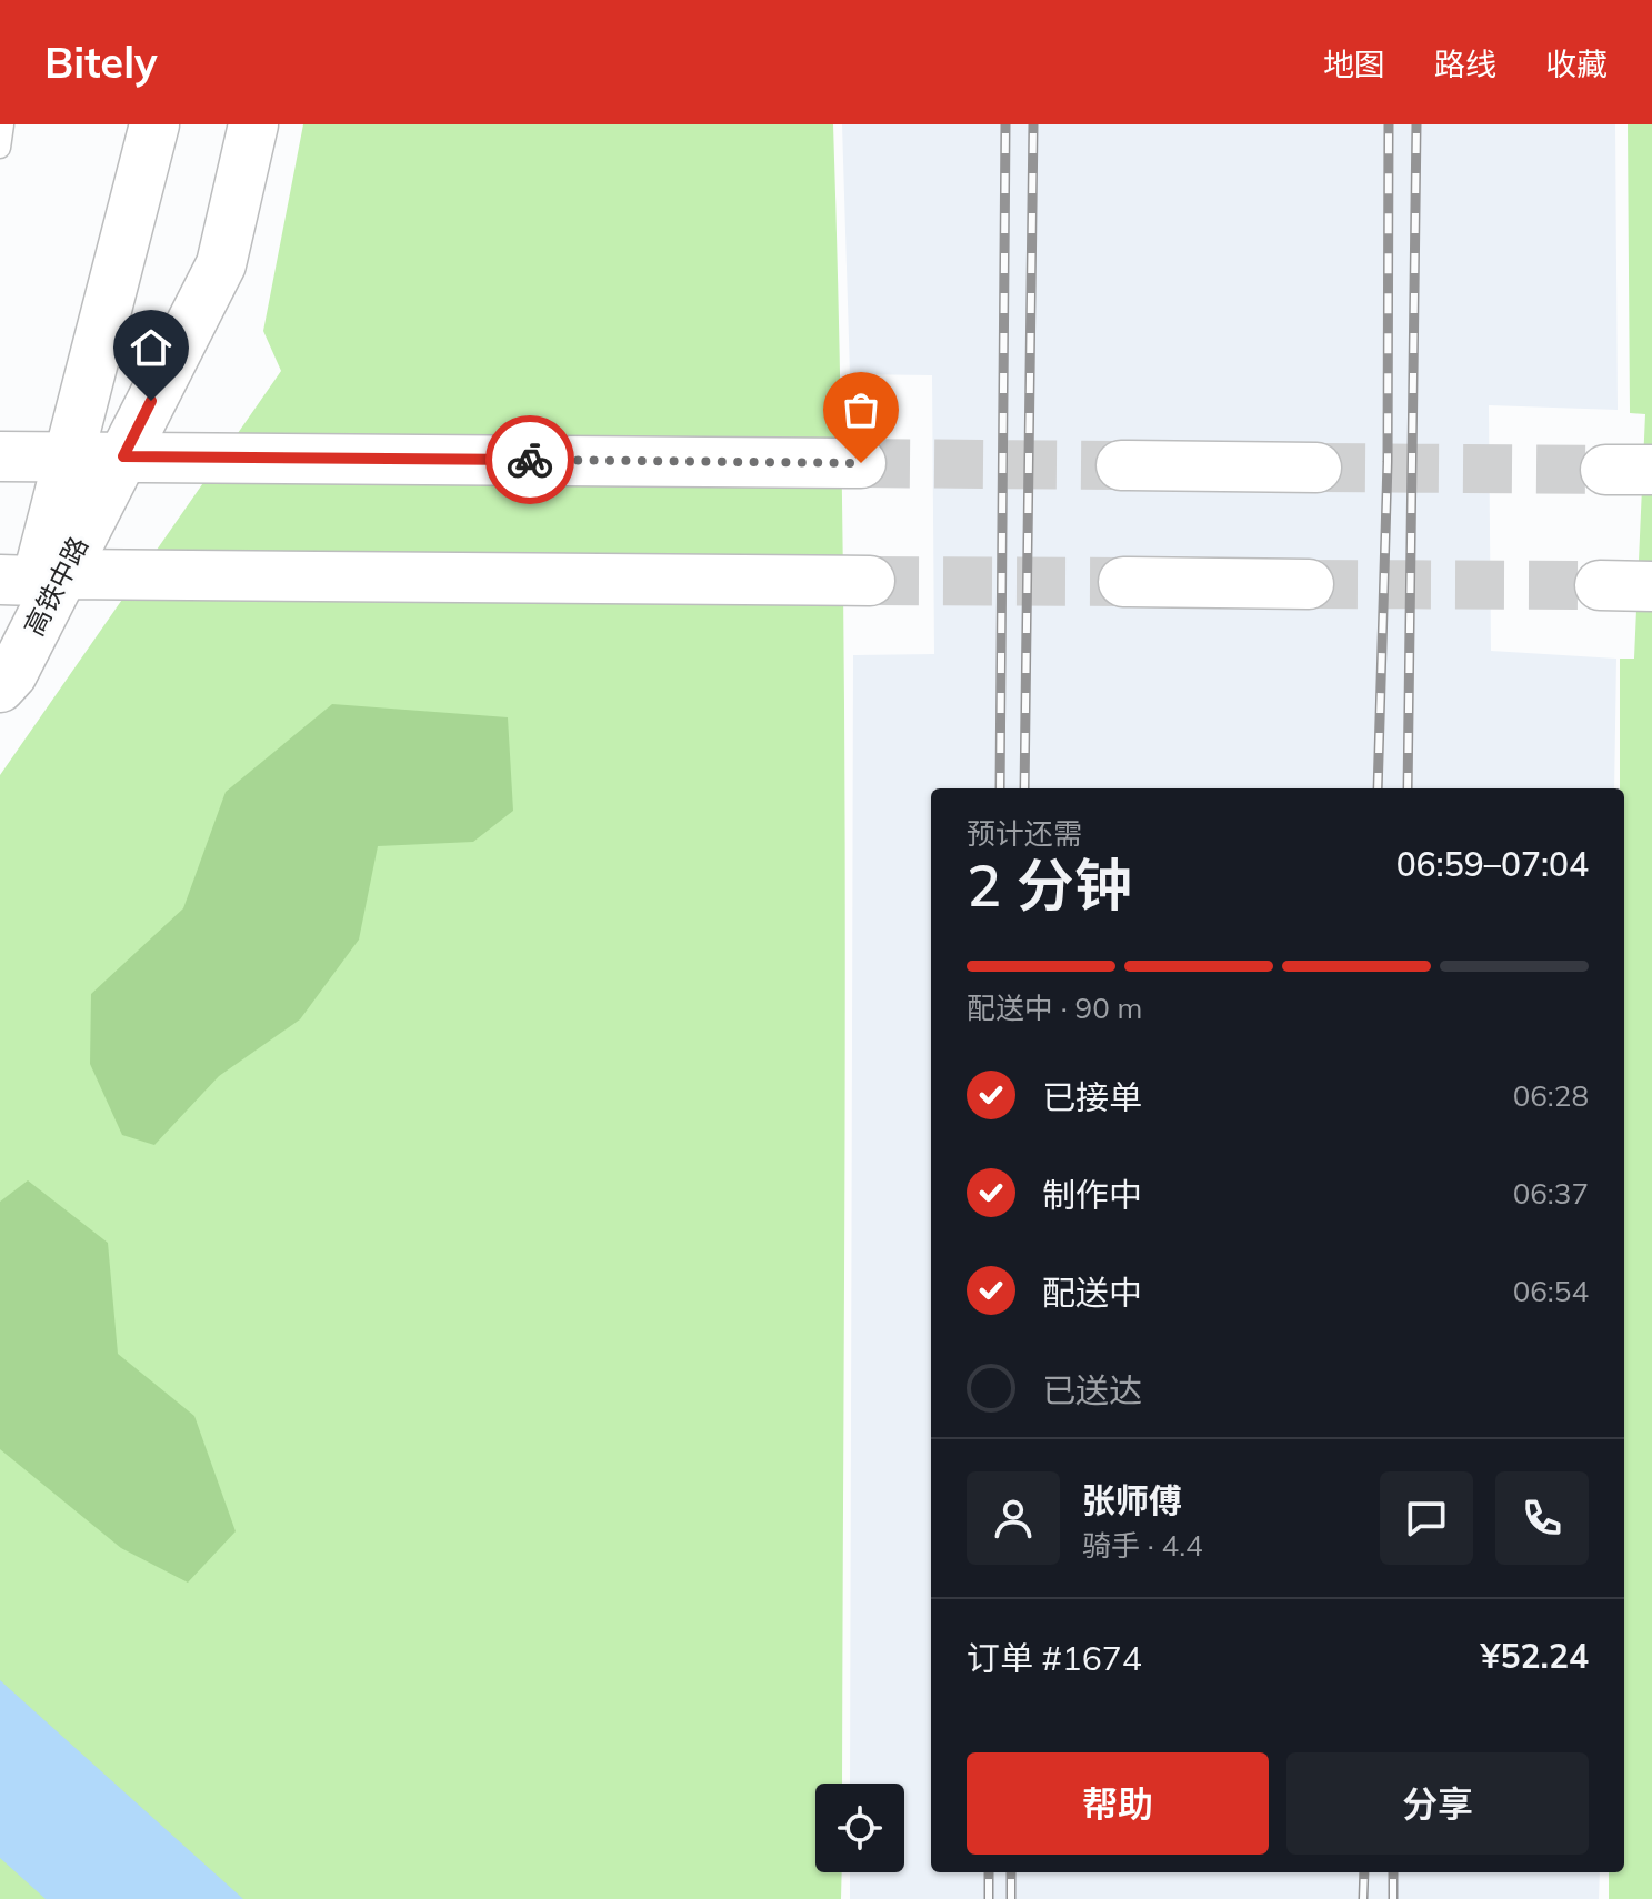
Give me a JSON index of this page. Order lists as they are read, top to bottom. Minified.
{"streets":{"main road":["高铁中路"]},"page":{"header":"Bitely","nav":["地图","路线","收藏"],"heading":["2 分钟","预计还需","06:59–07:04"],"panel":["张师傅","骑手 · 4.4","订单 #1674","¥52.24"],"bar":"配送中 · 90 m","list":[["已接单","06:28"],["制作中","06:37"],["配送中","06:54"],"已送达"],"buttons":["帮助","分享"]}}
